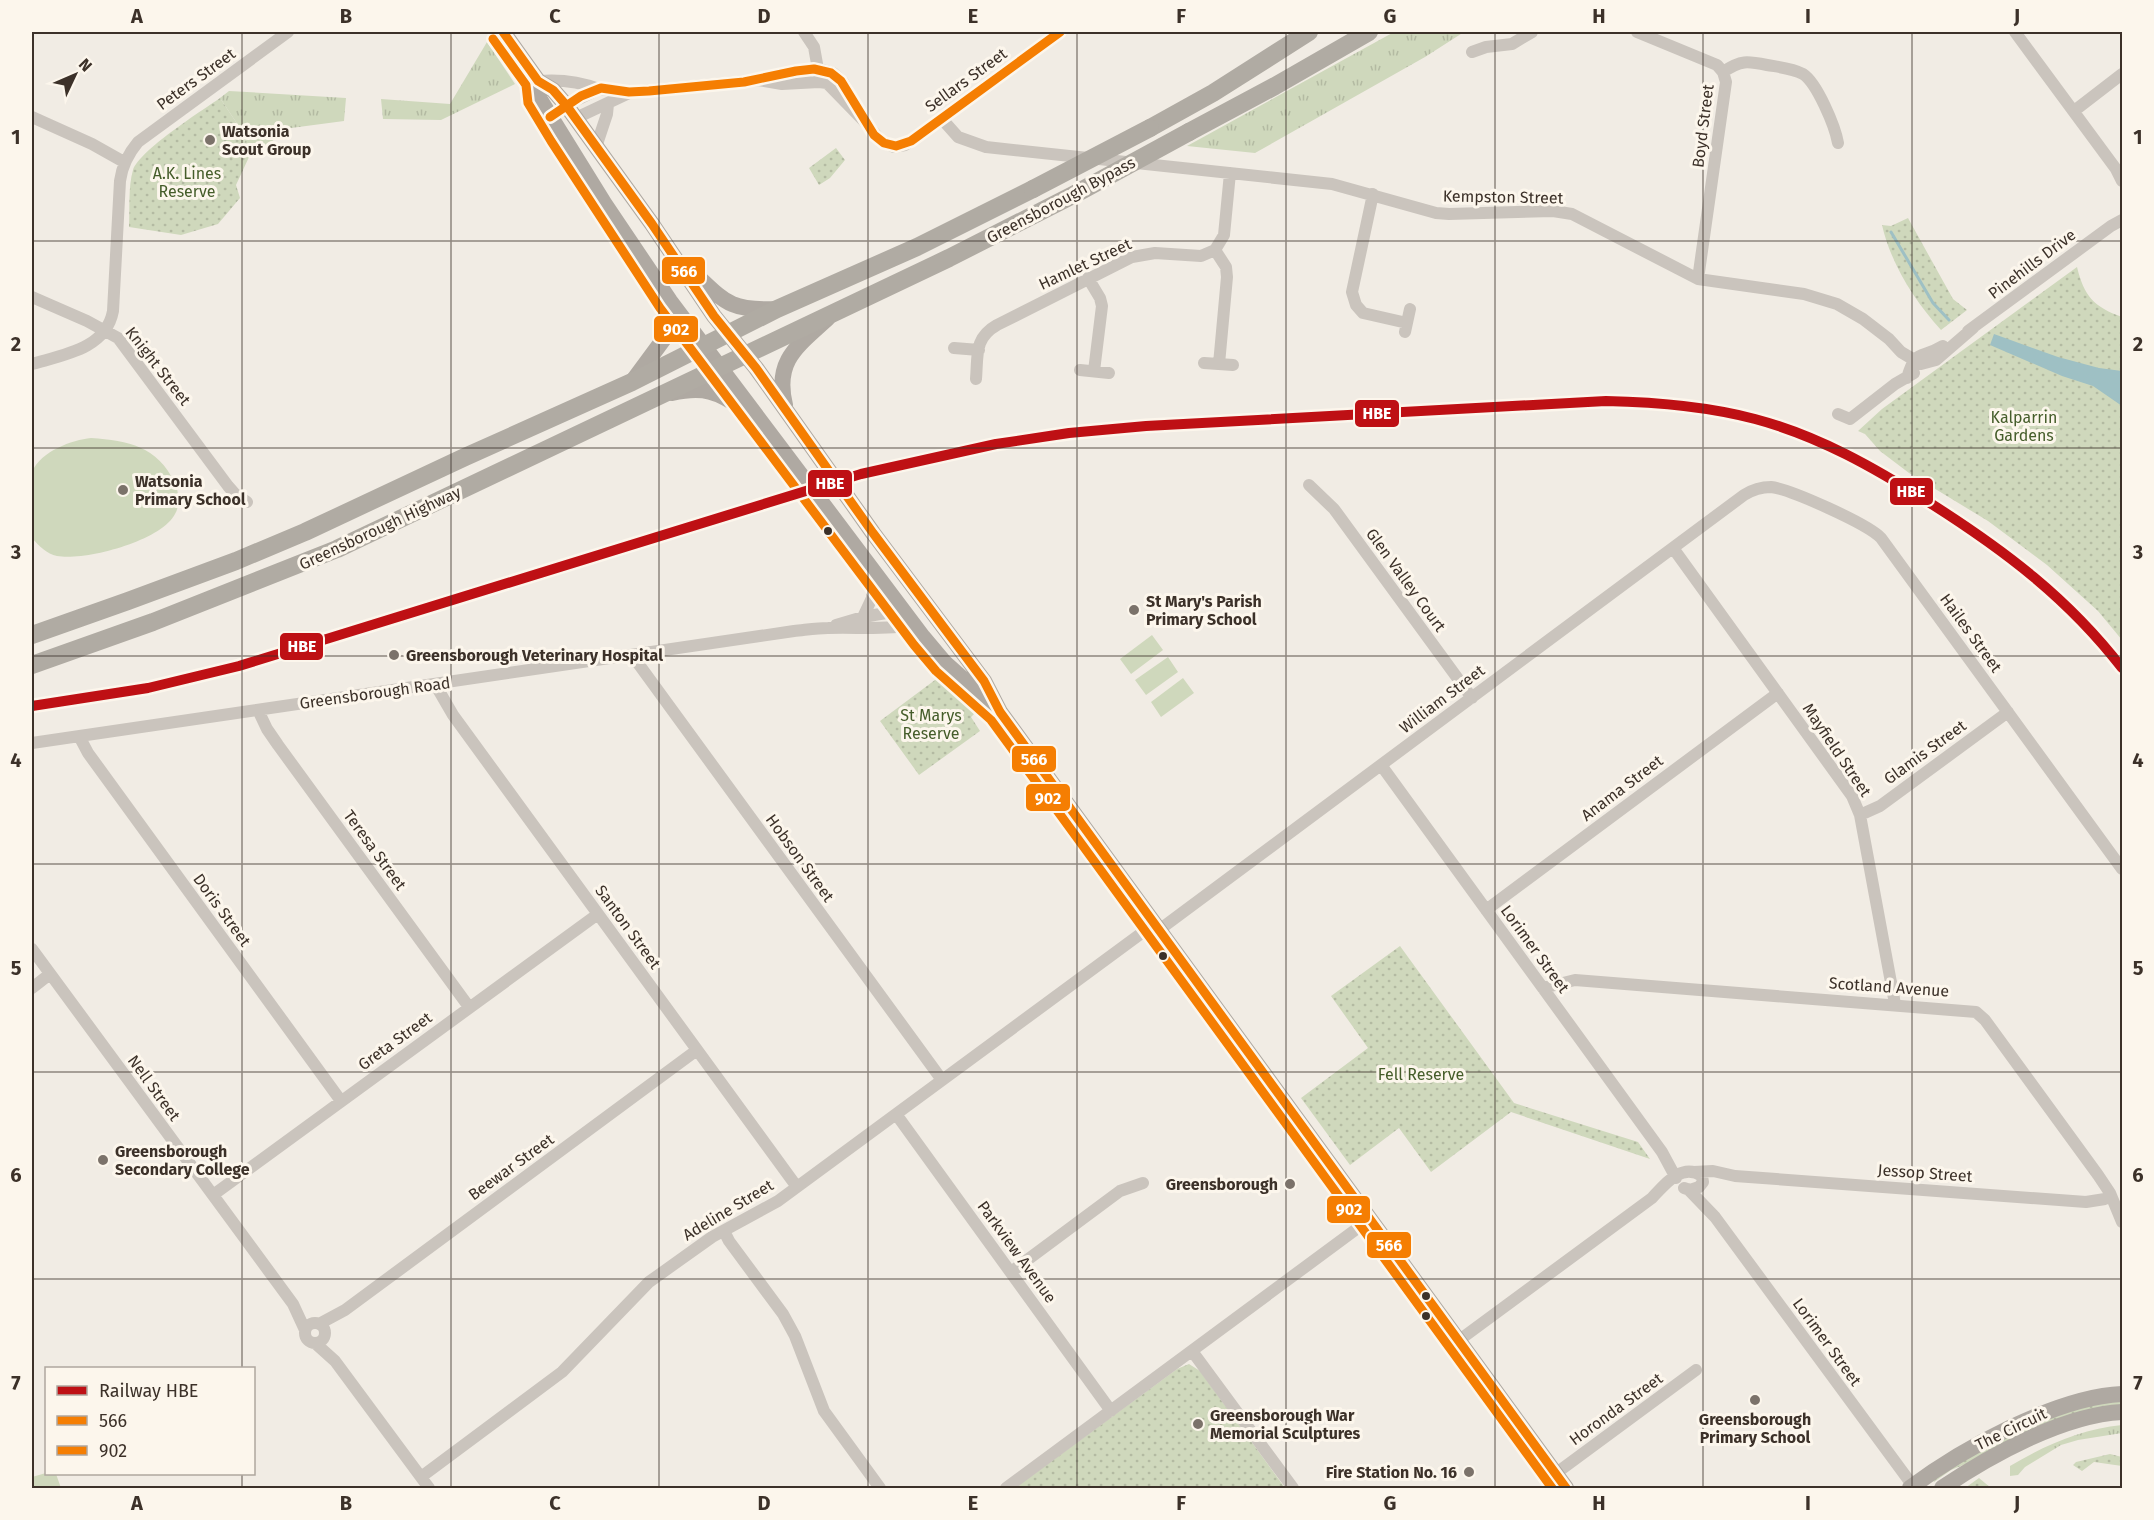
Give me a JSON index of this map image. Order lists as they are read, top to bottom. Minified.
{"streets":{"highway":["Greensborough Bypass","Greensborough Highway"],"main road":["Greensborough Road","The Circuit"],"street":["Peters Street","Sellars Street","Boyd Street","Kempston Street","Hamlet Street","Pinehills Drive","Knight Street","Glen Valley Court","Hailes Street","William Street","Mayfield Street","Glamis Street","Anama Street","Teresa Street","Hobson Street","Doris Street","Santon Street","Lorimer Street","Scotland Avenue","Greta Street","Nell Street","Beewar Street","Jessop Street","Adeline Street","Parkview Avenue","Horonda Street"]},"crossings":[["Peters Street","Knight Street"],["Sellars Street","Kempston Street"],["Boyd Street","Kempston Street"],["Kempston Street","Pinehills Drive"],["Greensborough Bypass","Greensborough Highway"],["Glen Valley Court","William Street"],["Hailes Street","William Street"],["Hailes Street","Glamis Street"],["Greensborough Road","Teresa Street"],["Greensborough Road","Hobson Street"],["Greensborough Road","Doris Street"],["Greensborough Road","Santon Street"],["William Street","Mayfield Street"],["William Street","Lorimer Street"],["William Street","Adeline Street"],["Mayfield Street","Glamis Street"],["Mayfield Street","Anama Street"],["Mayfield Street","Scotland Avenue"],["Anama Street","Lorimer Street"],["Teresa Street","Greta Street"],["Hobson Street","Adeline Street"],["Doris Street","Greta Street"],["Santon Street","Greta Street"],["Santon Street","Beewar Street"],["Santon Street","Adeline Street"],["Lorimer Street","Scotland Avenue"],["Lorimer Street","Jessop Street"],["Lorimer Street","The Circuit"],["Scotland Avenue","Jessop Street"],["Greta Street","Nell Street"],["Nell Street","Beewar Street"],["Nell Street","Adeline Street"],["Adeline Street","Parkview Avenue"]],"parks":["A.K. Lines Reserve","Kalparrin Gardens","St Marys Reserve","Fell Reserve"],"places":["Watsonia Scout Group","Watsonia Primary School","St Mary's Parish Primary School","Greensborough Veterinary Hospital","Greensborough Secondary College","Greensborough","Greensborough Primary School","Greensborough War Memorial Sculptures","Fire Station No. 16"],"lines":["transit line 566","transit line 902","rail line HBE"],"legend":["Railway HBE","566","902"],"north":"top right","grid":{"columns":["A","B","C","D","E","F","G","H","I","J"],"rows":["1","2","3","4","5","6","7"]}}
